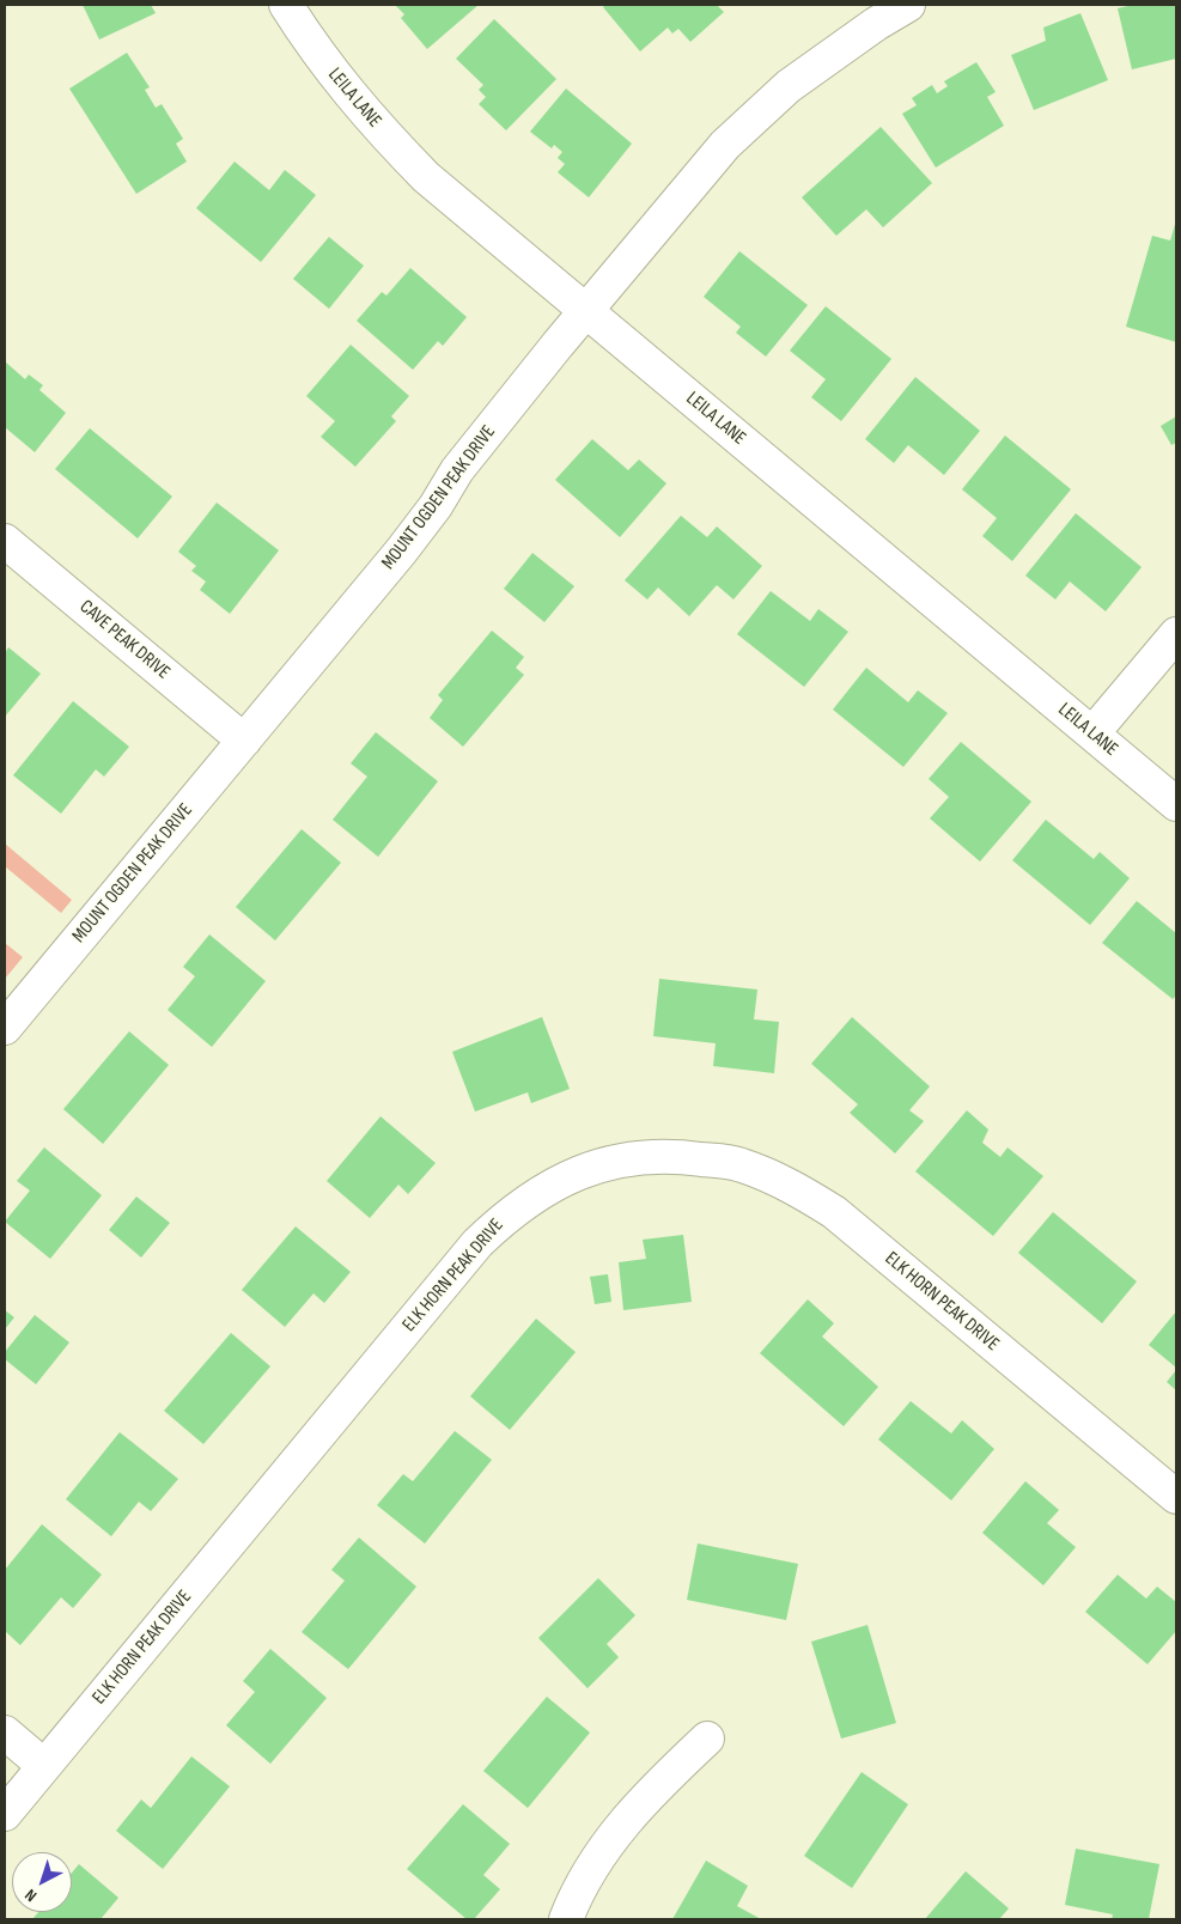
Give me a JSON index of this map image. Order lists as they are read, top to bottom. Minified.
{"streets":{"street":["LEILA LANE","MOUNT OGDEN PEAK DRIVE","CAVE PEAK DRIVE","ELK HORN PEAK DRIVE"]},"crossings":[["LEILA LANE","MOUNT OGDEN PEAK DRIVE"],["MOUNT OGDEN PEAK DRIVE","CAVE PEAK DRIVE"]],"north":"bottom left"}
